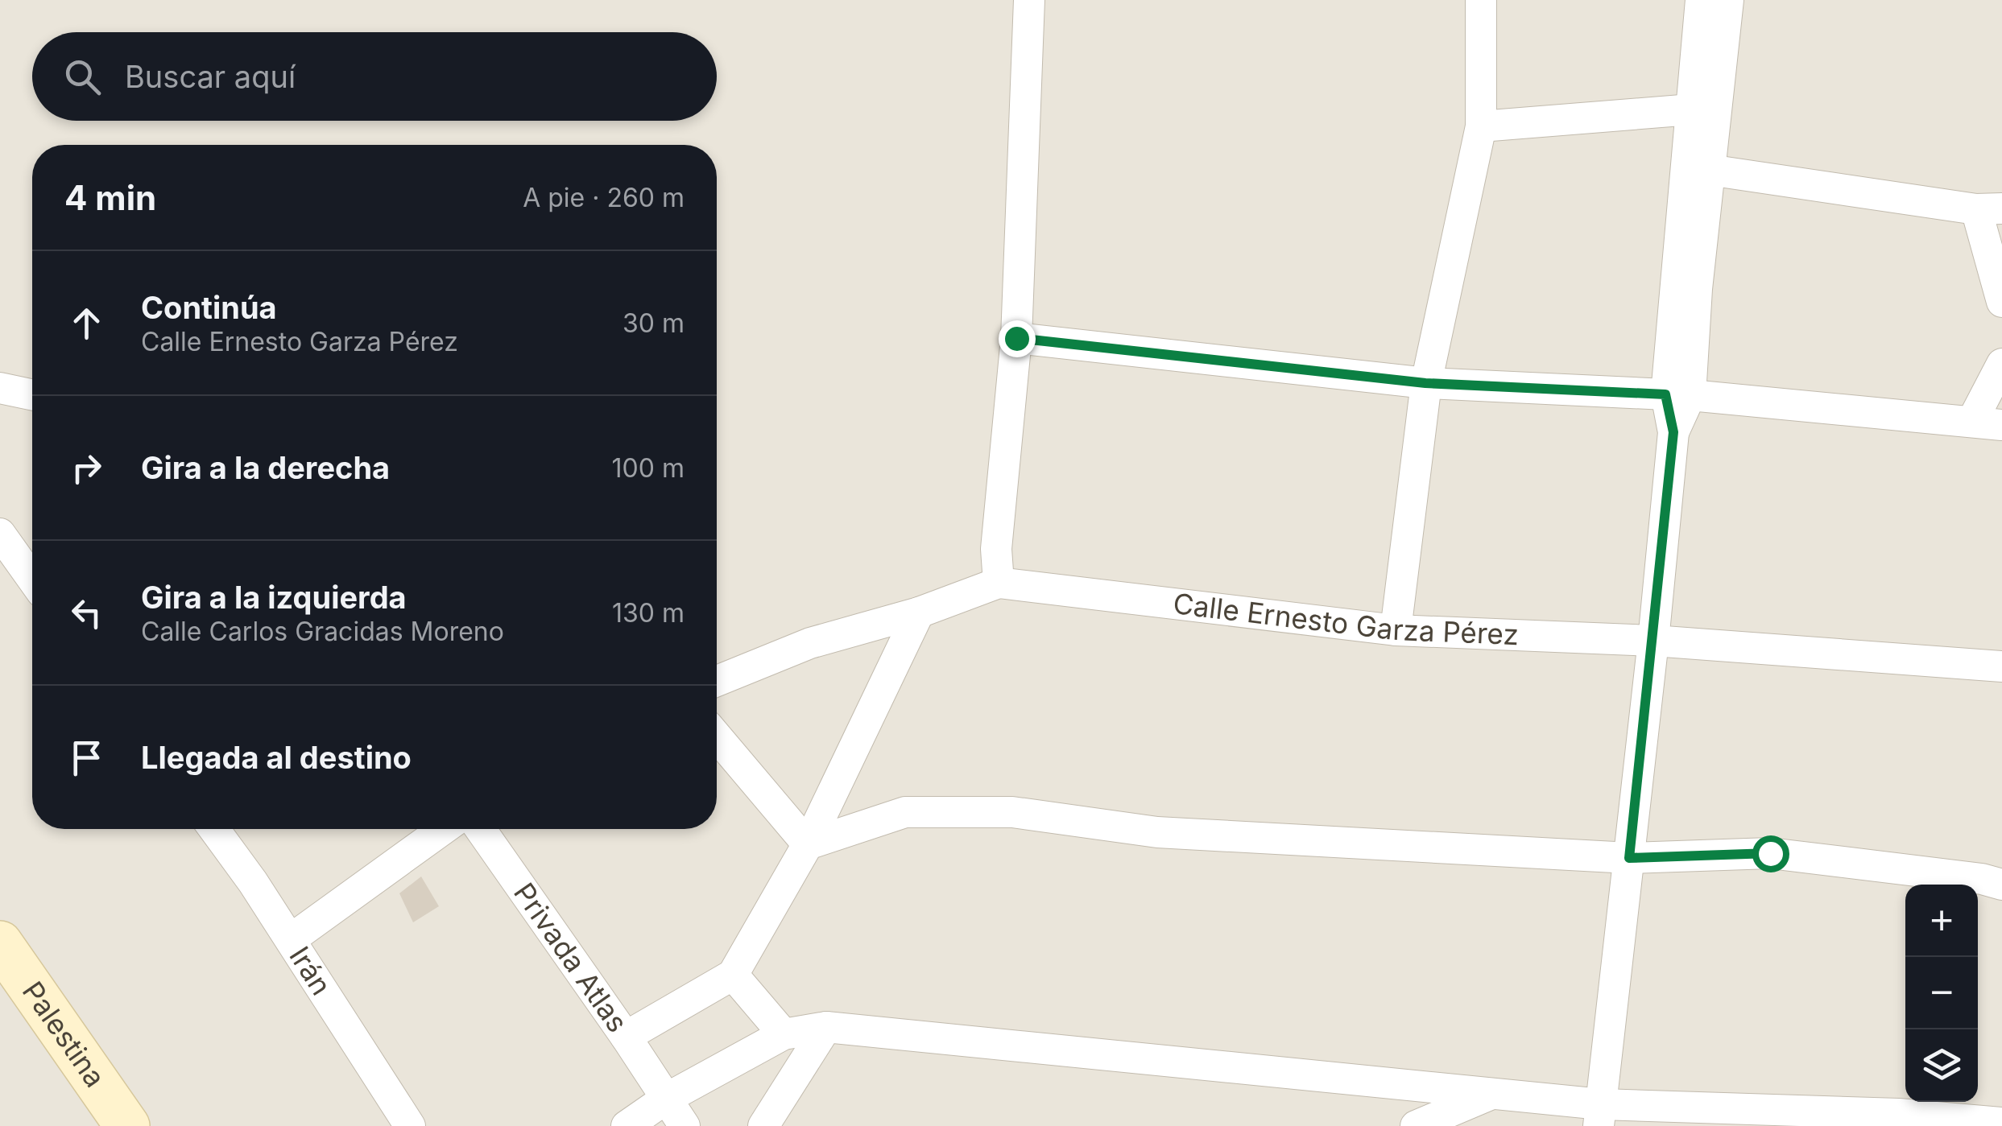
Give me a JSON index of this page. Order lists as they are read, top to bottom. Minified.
{"streets":{"street":["Calle Ernesto Garza Pérez","Privada Atlas","Irán","Palestina"]},"page":{"search":"Buscar aquí","heading":["4 min","A pie · 260 m"],"list":[["Continúa","Calle Ernesto Garza Pérez","30 m"],["Gira a la derecha","100 m"],["Gira a la izquierda","Calle Carlos Gracidas Moreno","130 m"],"Llegada al destino"],"map_buttons":["+","−"]}}
